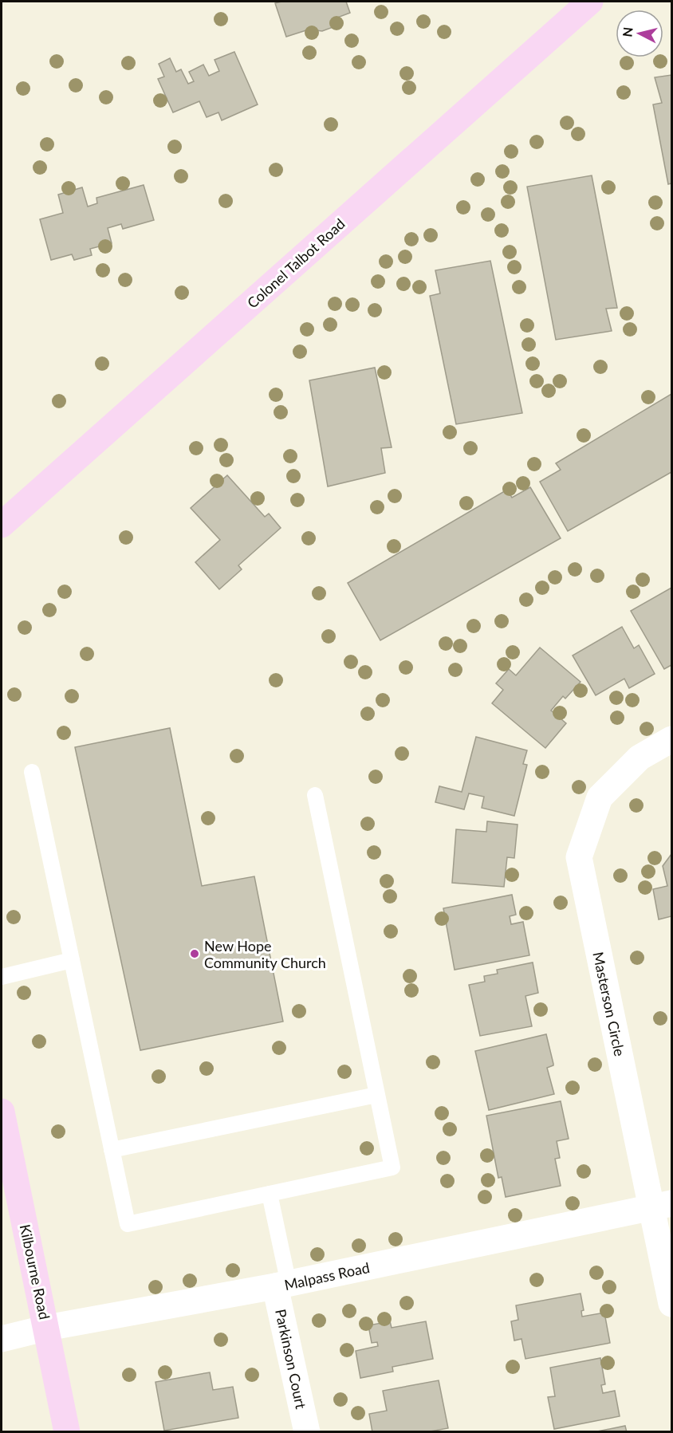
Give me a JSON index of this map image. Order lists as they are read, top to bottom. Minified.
{"streets":{"main road":["Colonel Talbot Road","Kilbourne Road"],"street":["Masterson Circle","Malpass Road","Parkinson Court"]},"crossings":[["Masterson Circle","Malpass Road"],["Kilbourne Road","Malpass Road"],["Malpass Road","Parkinson Court"]],"places":["New Hope Community Church"],"north":"left"}
